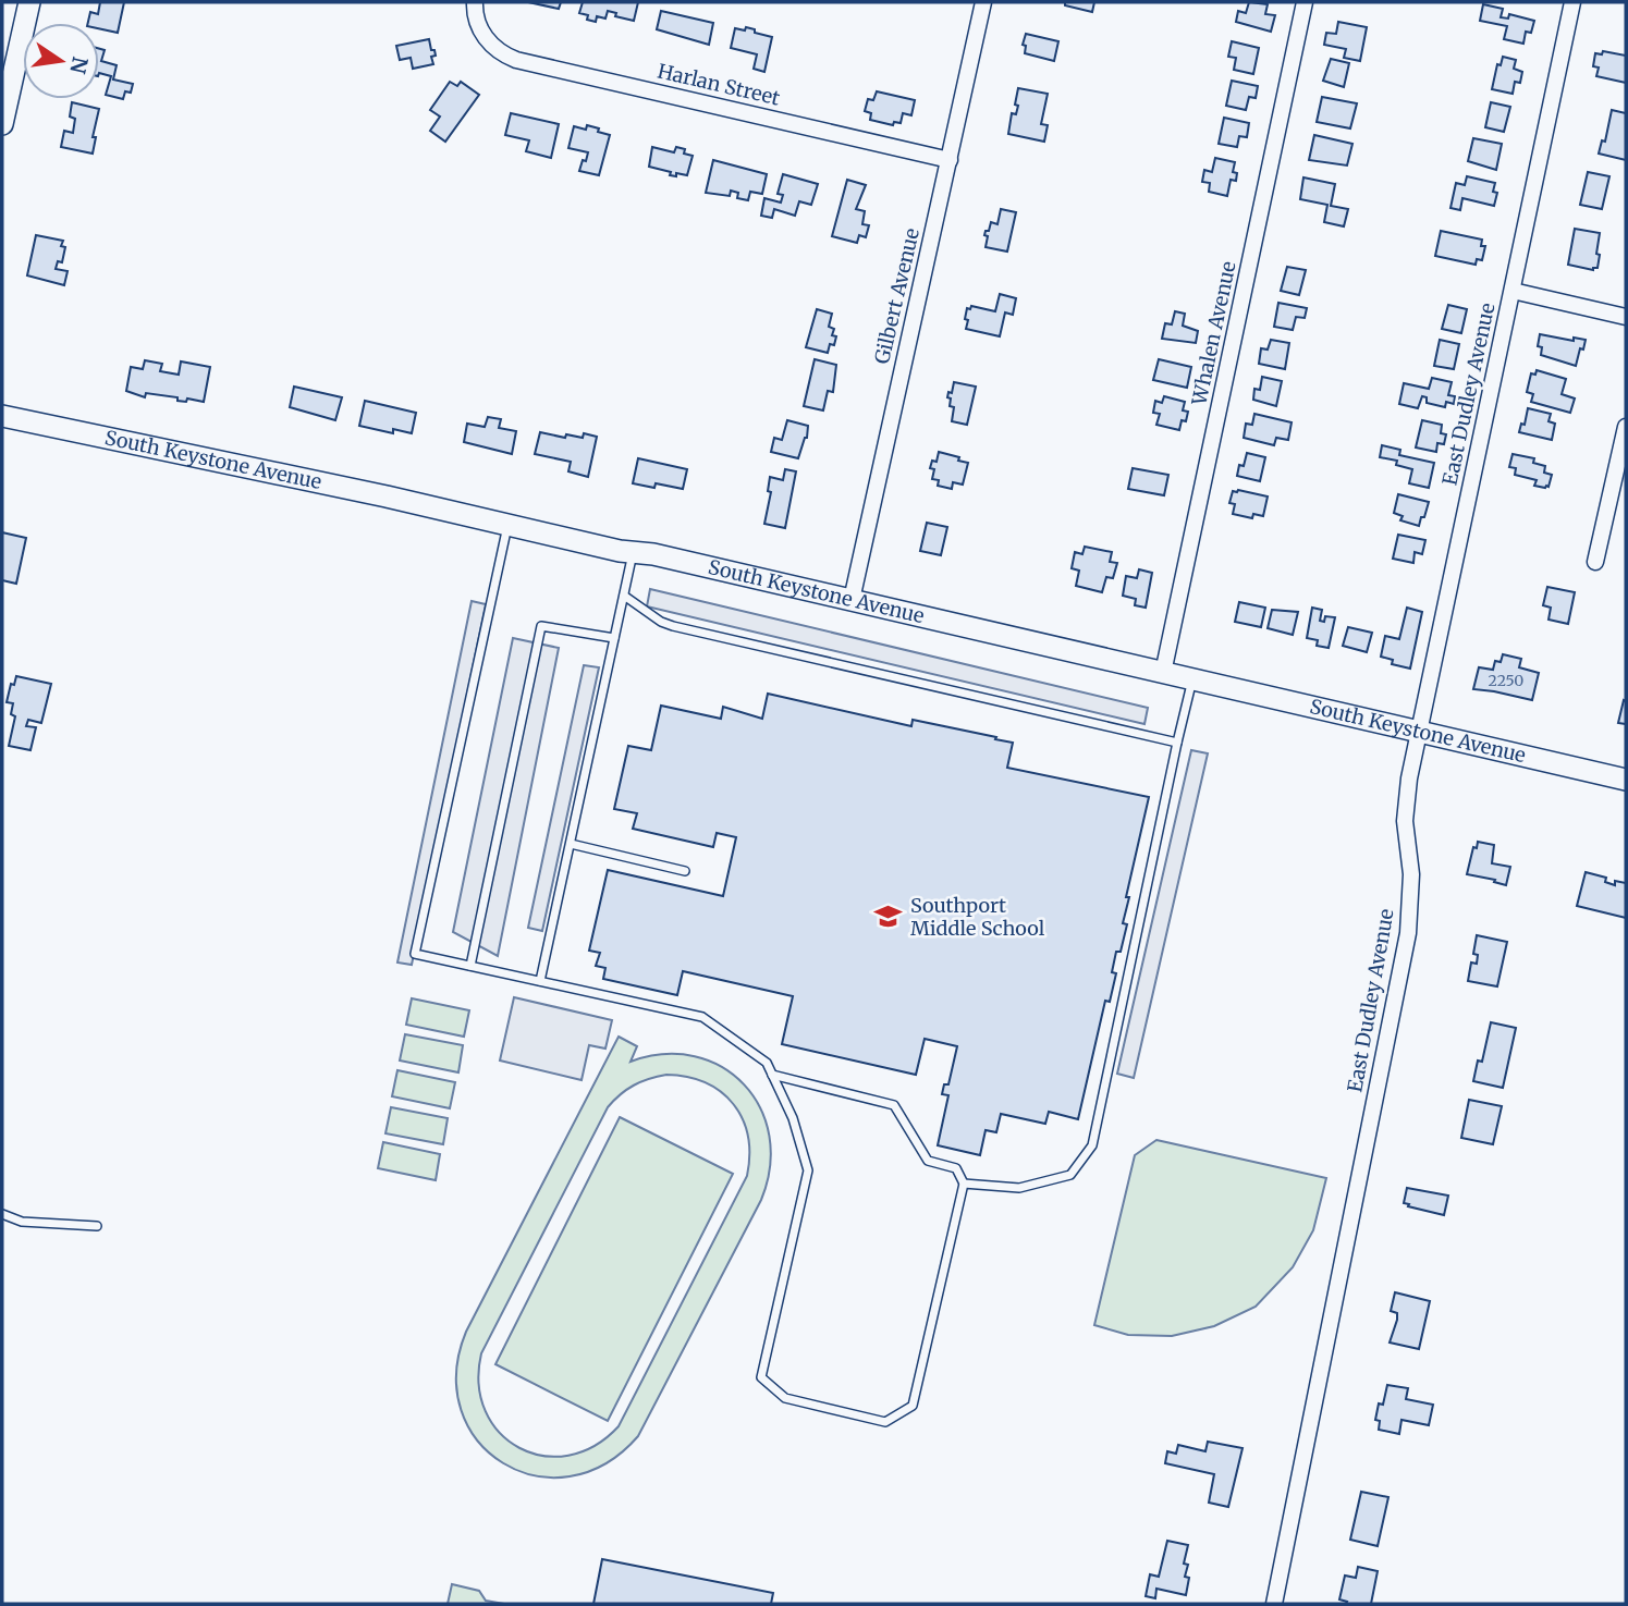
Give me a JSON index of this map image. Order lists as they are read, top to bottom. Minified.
{"streets":{"main road":["South Keystone Avenue"],"street":["Harlan Street","Gilbert Avenue","Whalen Avenue","East Dudley Avenue"]},"crossings":[["Harlan Street","Gilbert Avenue"],["Gilbert Avenue","South Keystone Avenue"],["Whalen Avenue","South Keystone Avenue"],["East Dudley Avenue","South Keystone Avenue"]],"places":{"school or university":["Southport Middle School"]},"house_numbers":["2250"],"north":"right"}
